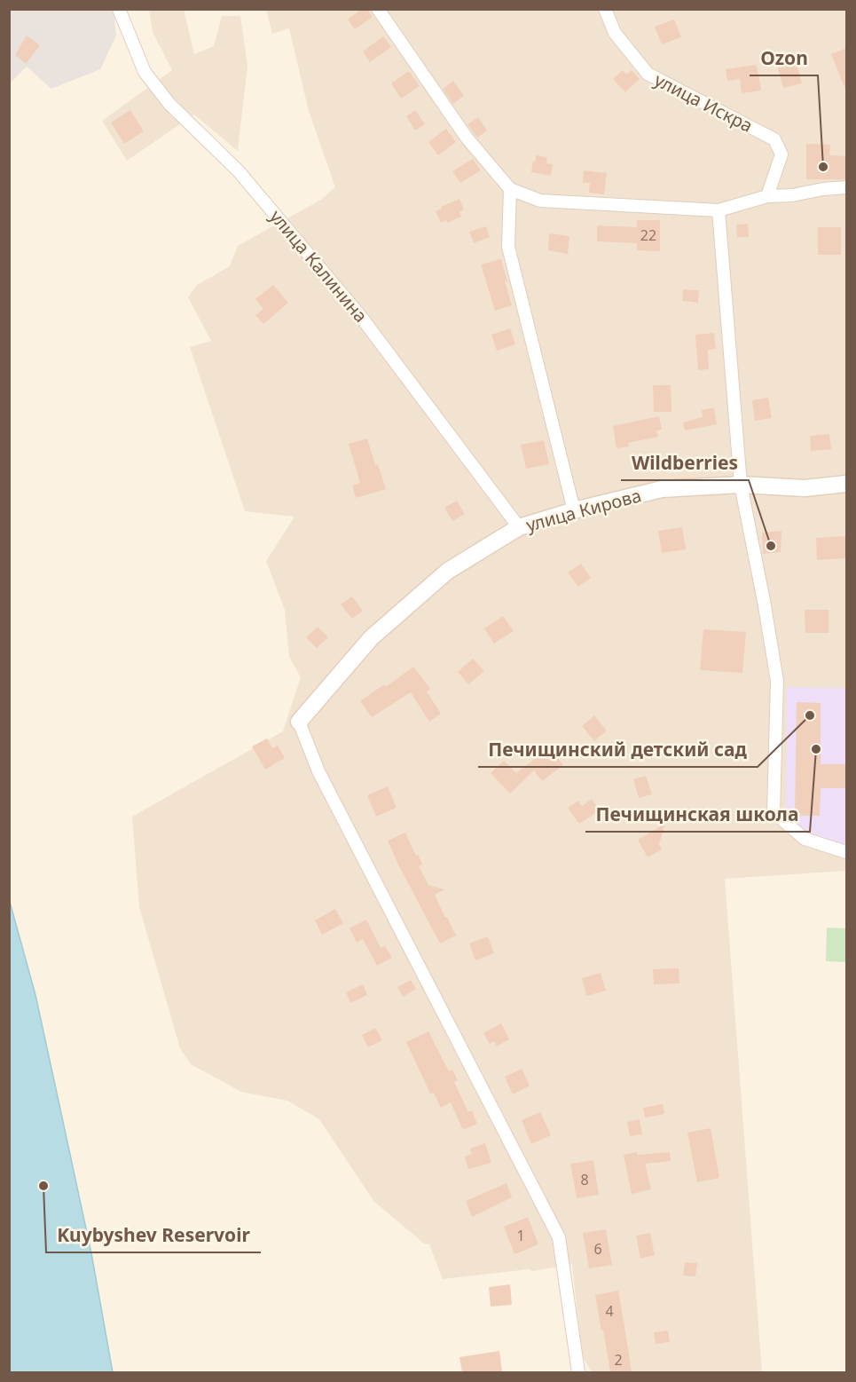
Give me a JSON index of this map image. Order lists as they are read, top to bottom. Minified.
{"streets":{"street":["улица Искра","улица Калинина","улица Кирова"]},"crossings":[["улица Калинина","улица Кирова"]],"places":["Ozon","Wildberries","Печищинский детский сад","Печищинская школа","Kuybyshev Reservoir"],"house_numbers":["22","8","1","6","4","2"]}
